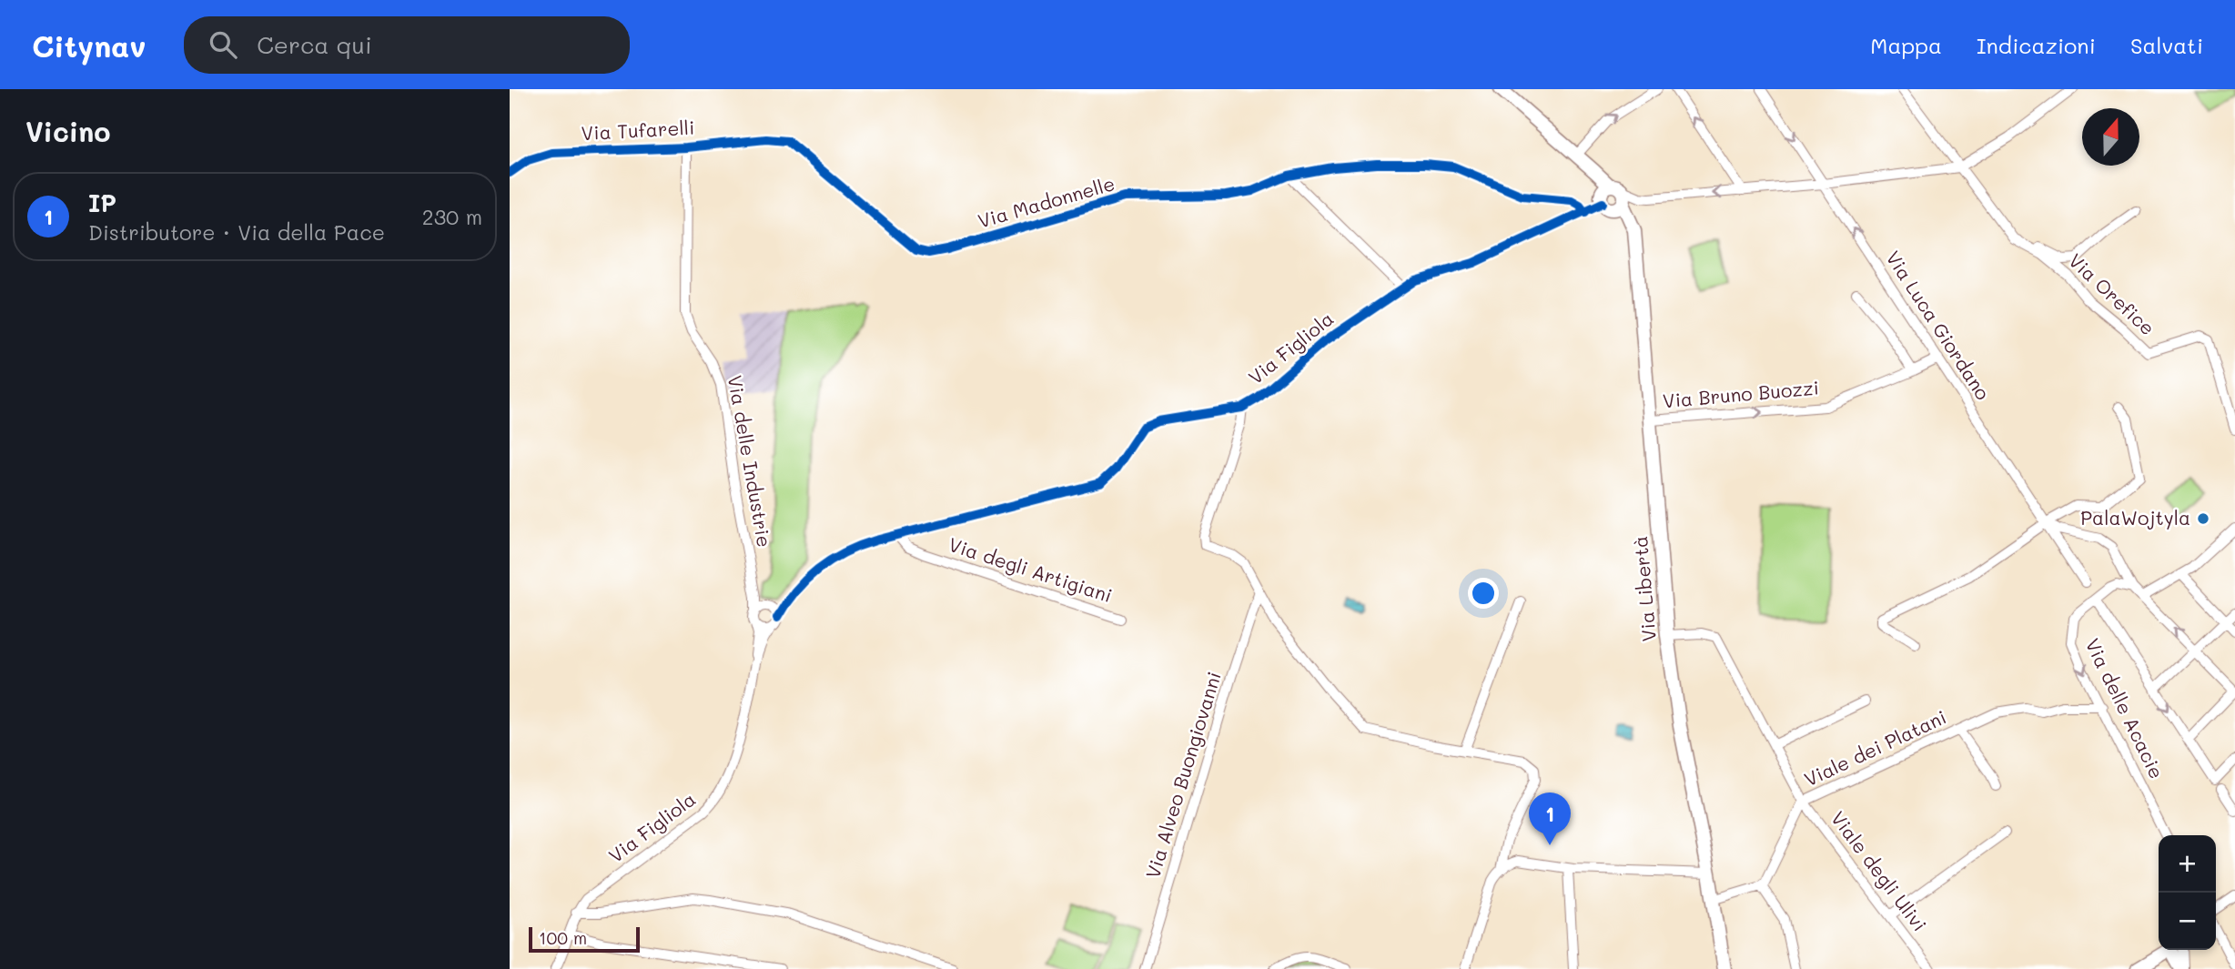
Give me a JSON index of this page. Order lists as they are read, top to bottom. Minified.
{"streets":{"street":["Via Tufarelli","Via Madonnelle","Via Orefice","Via Luca Giordano","Via Figliola","Via Bruno Buozzi","Via delle Industrie","Via degli Artigiani","Via Libertà","Via delle Acacie","Viale dei Platani","Via Alveo Buongiovanni","Viale degli Ulivi"]},"crossings":[["Via Tufarelli","Via Madonnelle"],["Via Tufarelli","Via delle Industrie"],["Via Madonnelle","Via Figliola"],["Via Luca Giordano","Via Bruno Buozzi"],["Via Figliola","Via delle Industrie"],["Via Figliola","Via degli Artigiani"],["Via Bruno Buozzi","Via Libertà"],["Via Libertà","Viale degli Ulivi"],["Via delle Acacie","Viale dei Platani"],["Viale dei Platani","Viale degli Ulivi"]],"one_way":["Via Bruno Buozzi","Via delle Acacie"],"places":["PalaWojtyla"],"scale_bar":"100 m","north":"top","page":{"header":"Citynav","search":"Cerca qui","nav":["Mappa","Indicazioni","Salvati"],"heading":"Vicino","list":[{"mark":"1","name":"IP","note":"Distributore · Via della Pace","value":"230 m"}],"pins":"1","map_buttons":["+","−"],"scale":"100 m"}}
